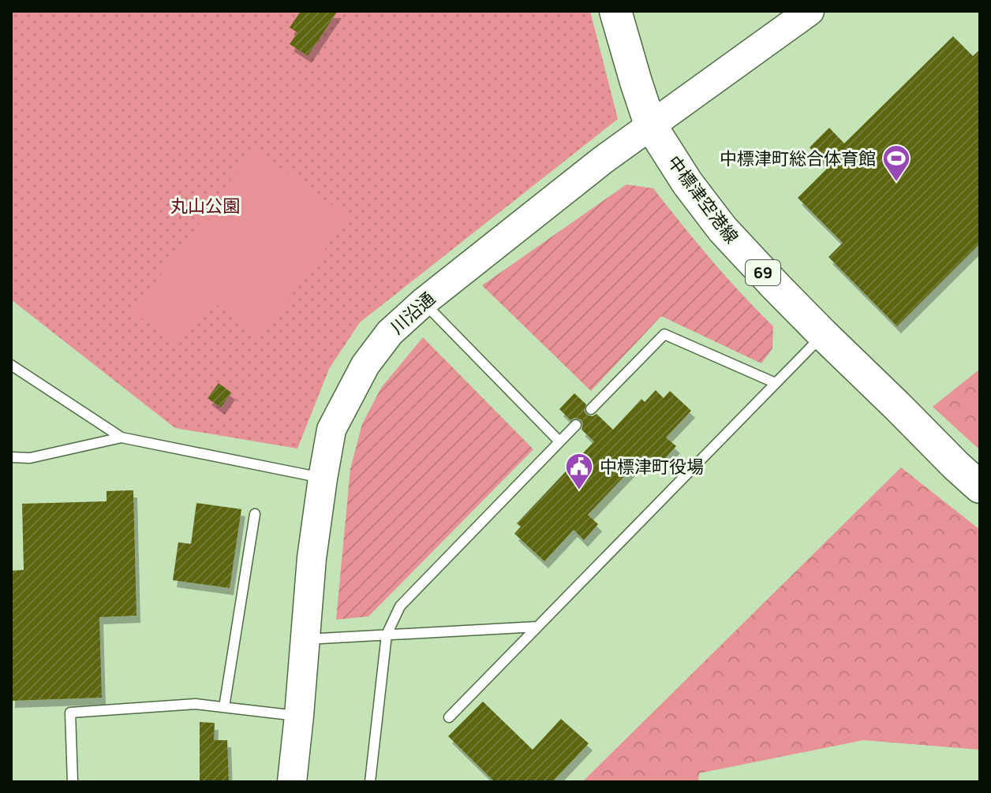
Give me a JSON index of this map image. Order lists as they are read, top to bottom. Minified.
{"streets":{"main road":["中標津空港線","69"],"street":["川沿通"]},"crossings":[["中標津空港線","川沿通"]],"parks":["丸山公園"],"places":{"sports":["中標津町総合体育館"],"public building":["中標津町役場"]}}
